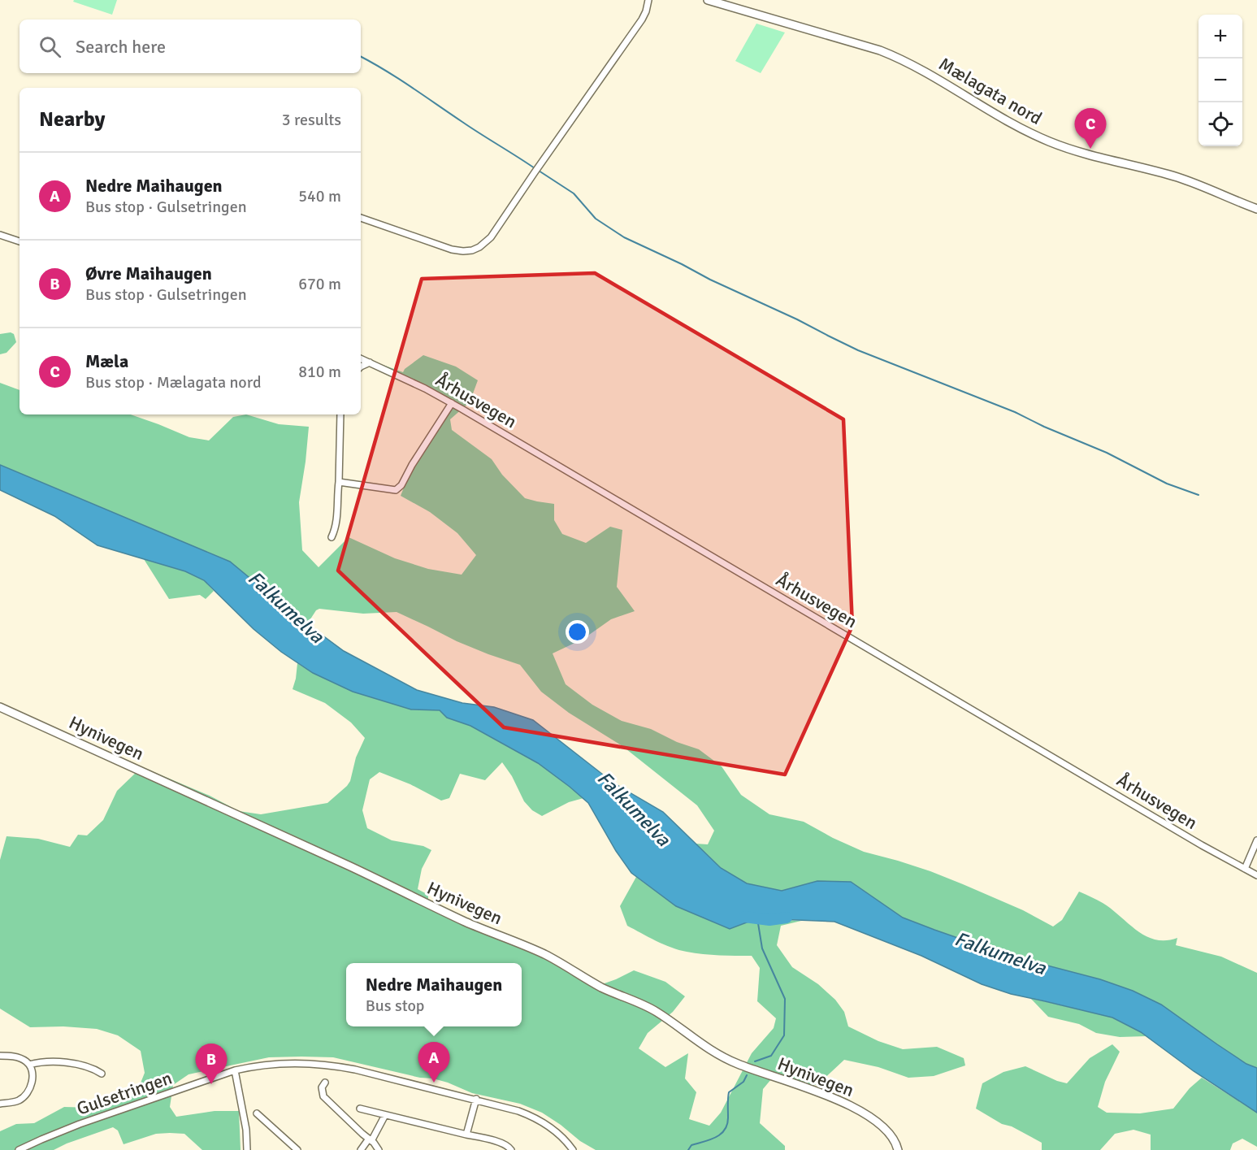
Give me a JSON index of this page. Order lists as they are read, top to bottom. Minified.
{"streets":{"main road":["Mælagata nord","Hynivegen"],"street":["Århusvegen","Gulsetringen"]},"water":["Falkumelva"],"page":{"map_buttons":["+","−"],"search":"Search here","heading":["Nearby","3 results"],"pins":["C","A","B"],"list":[{"mark":"A","name":"Nedre Maihaugen","note":"Bus stop · Gulsetringen","value":"540 m"},{"mark":"B","name":"Øvre Maihaugen","note":"Bus stop · Gulsetringen","value":"670 m"},{"mark":"C","name":"Mæla","note":"Bus stop · Mælagata nord","value":"810 m"}],"popup":["Nedre Maihaugen","Bus stop"]}}
